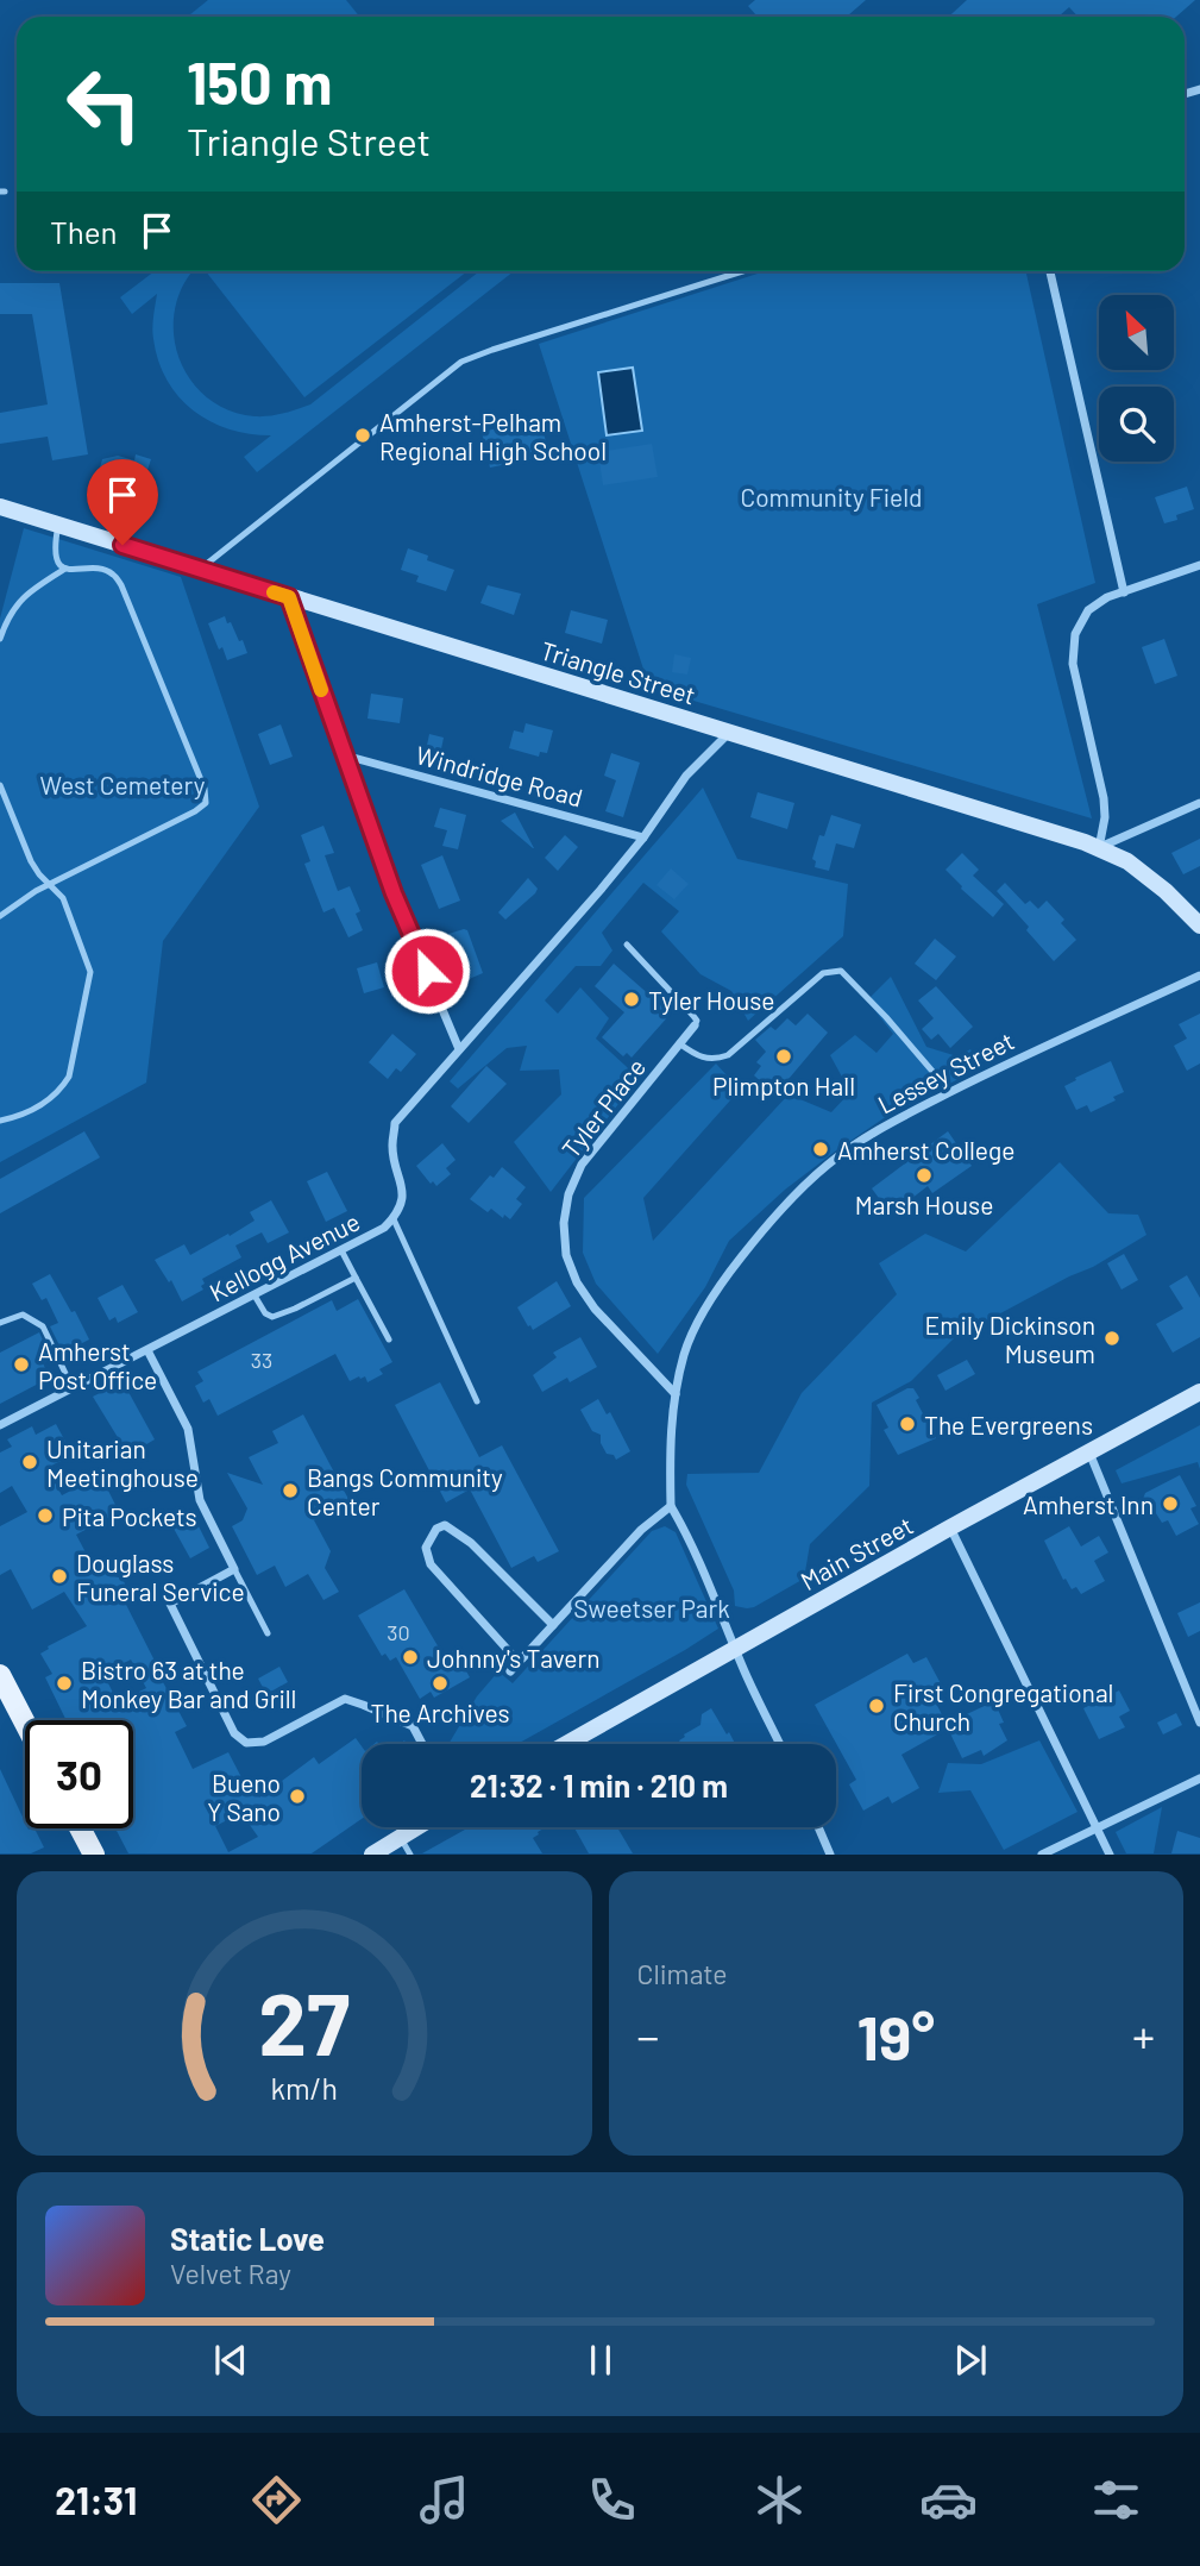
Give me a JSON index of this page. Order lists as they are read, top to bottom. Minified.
{"streets":{"main road":["Triangle Street","Main Street"],"street":["Windridge Road","Lessey Street","Tyler Place","Kellogg Avenue"]},"crossings":[["Triangle Street","Kellogg Avenue"],["Windridge Road","Kellogg Avenue"],["Lessey Street","Tyler Place"]],"parks":["Community Field","West Cemetery","Sweetser Park"],"places":["Amherst-Pelham Regional High School","Tyler House","Plimpton Hall","Amherst College","Marsh House","Emily Dickinson Museum","Amherst Post Office","The Evergreens","Unitarian Meetinghouse","Bangs Community Center","Amherst Inn","Pita Pockets","Douglass Funeral Service","Johnny's Tavern","Bistro 63 at the Monkey Bar and Grill","The Archives","First Congregational Church","Bueno Y Sano"],"house_numbers":["33","30"],"north":"top left","page":{"turn":["150 m","Triangle Street"],"then":"Then","limit":"30","trip":"21:32 · 1 min · 210 m","tile":"Climate","heat":["−","19°","+"],"song":["Static Love","Velvet Ray"],"tabs":"21:31","gauge":["27","km/h"]}}
